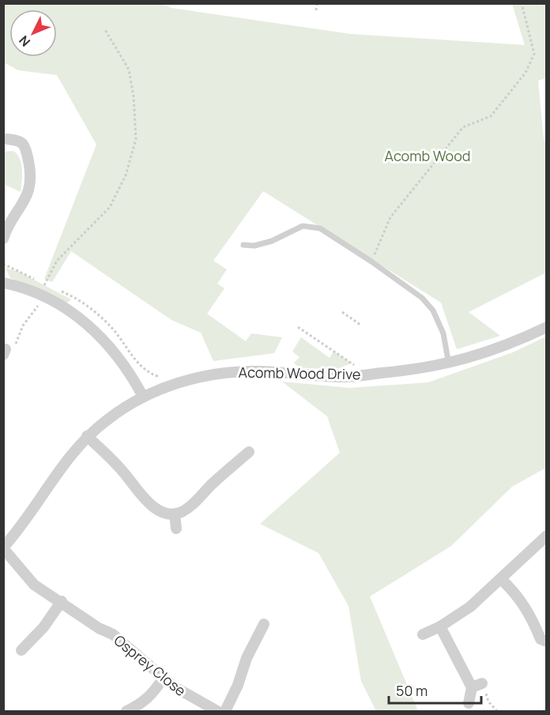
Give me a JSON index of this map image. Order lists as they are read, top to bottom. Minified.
{"streets":{"street":["Acomb Wood Drive","Osprey Close"]},"crossings":[["Acomb Wood Drive","Osprey Close"]],"parks":["Acomb Wood"],"scale_bar":"50 m","north":"bottom left"}
